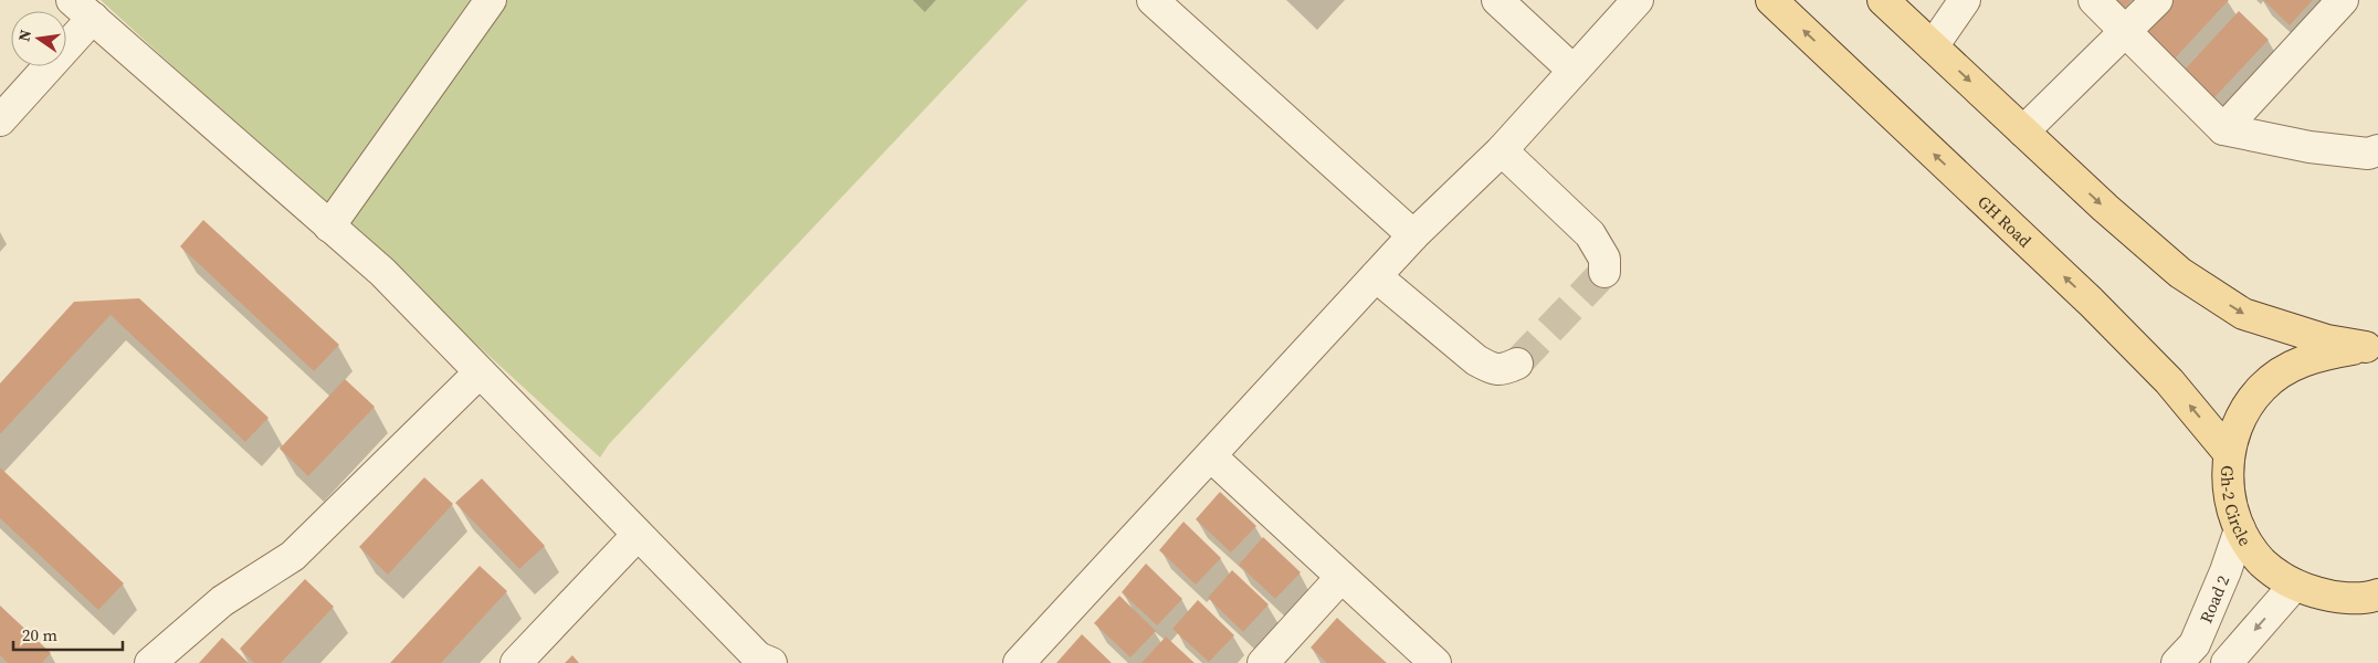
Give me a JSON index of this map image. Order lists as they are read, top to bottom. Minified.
{"streets":{"main road":["GH Road","Gh-2 Circle"],"street":["Road 2"]},"crossings":[["GH Road","Gh-2 Circle"],["Gh-2 Circle","Road 2"]],"scale_bar":"20 m","north":"left"}
